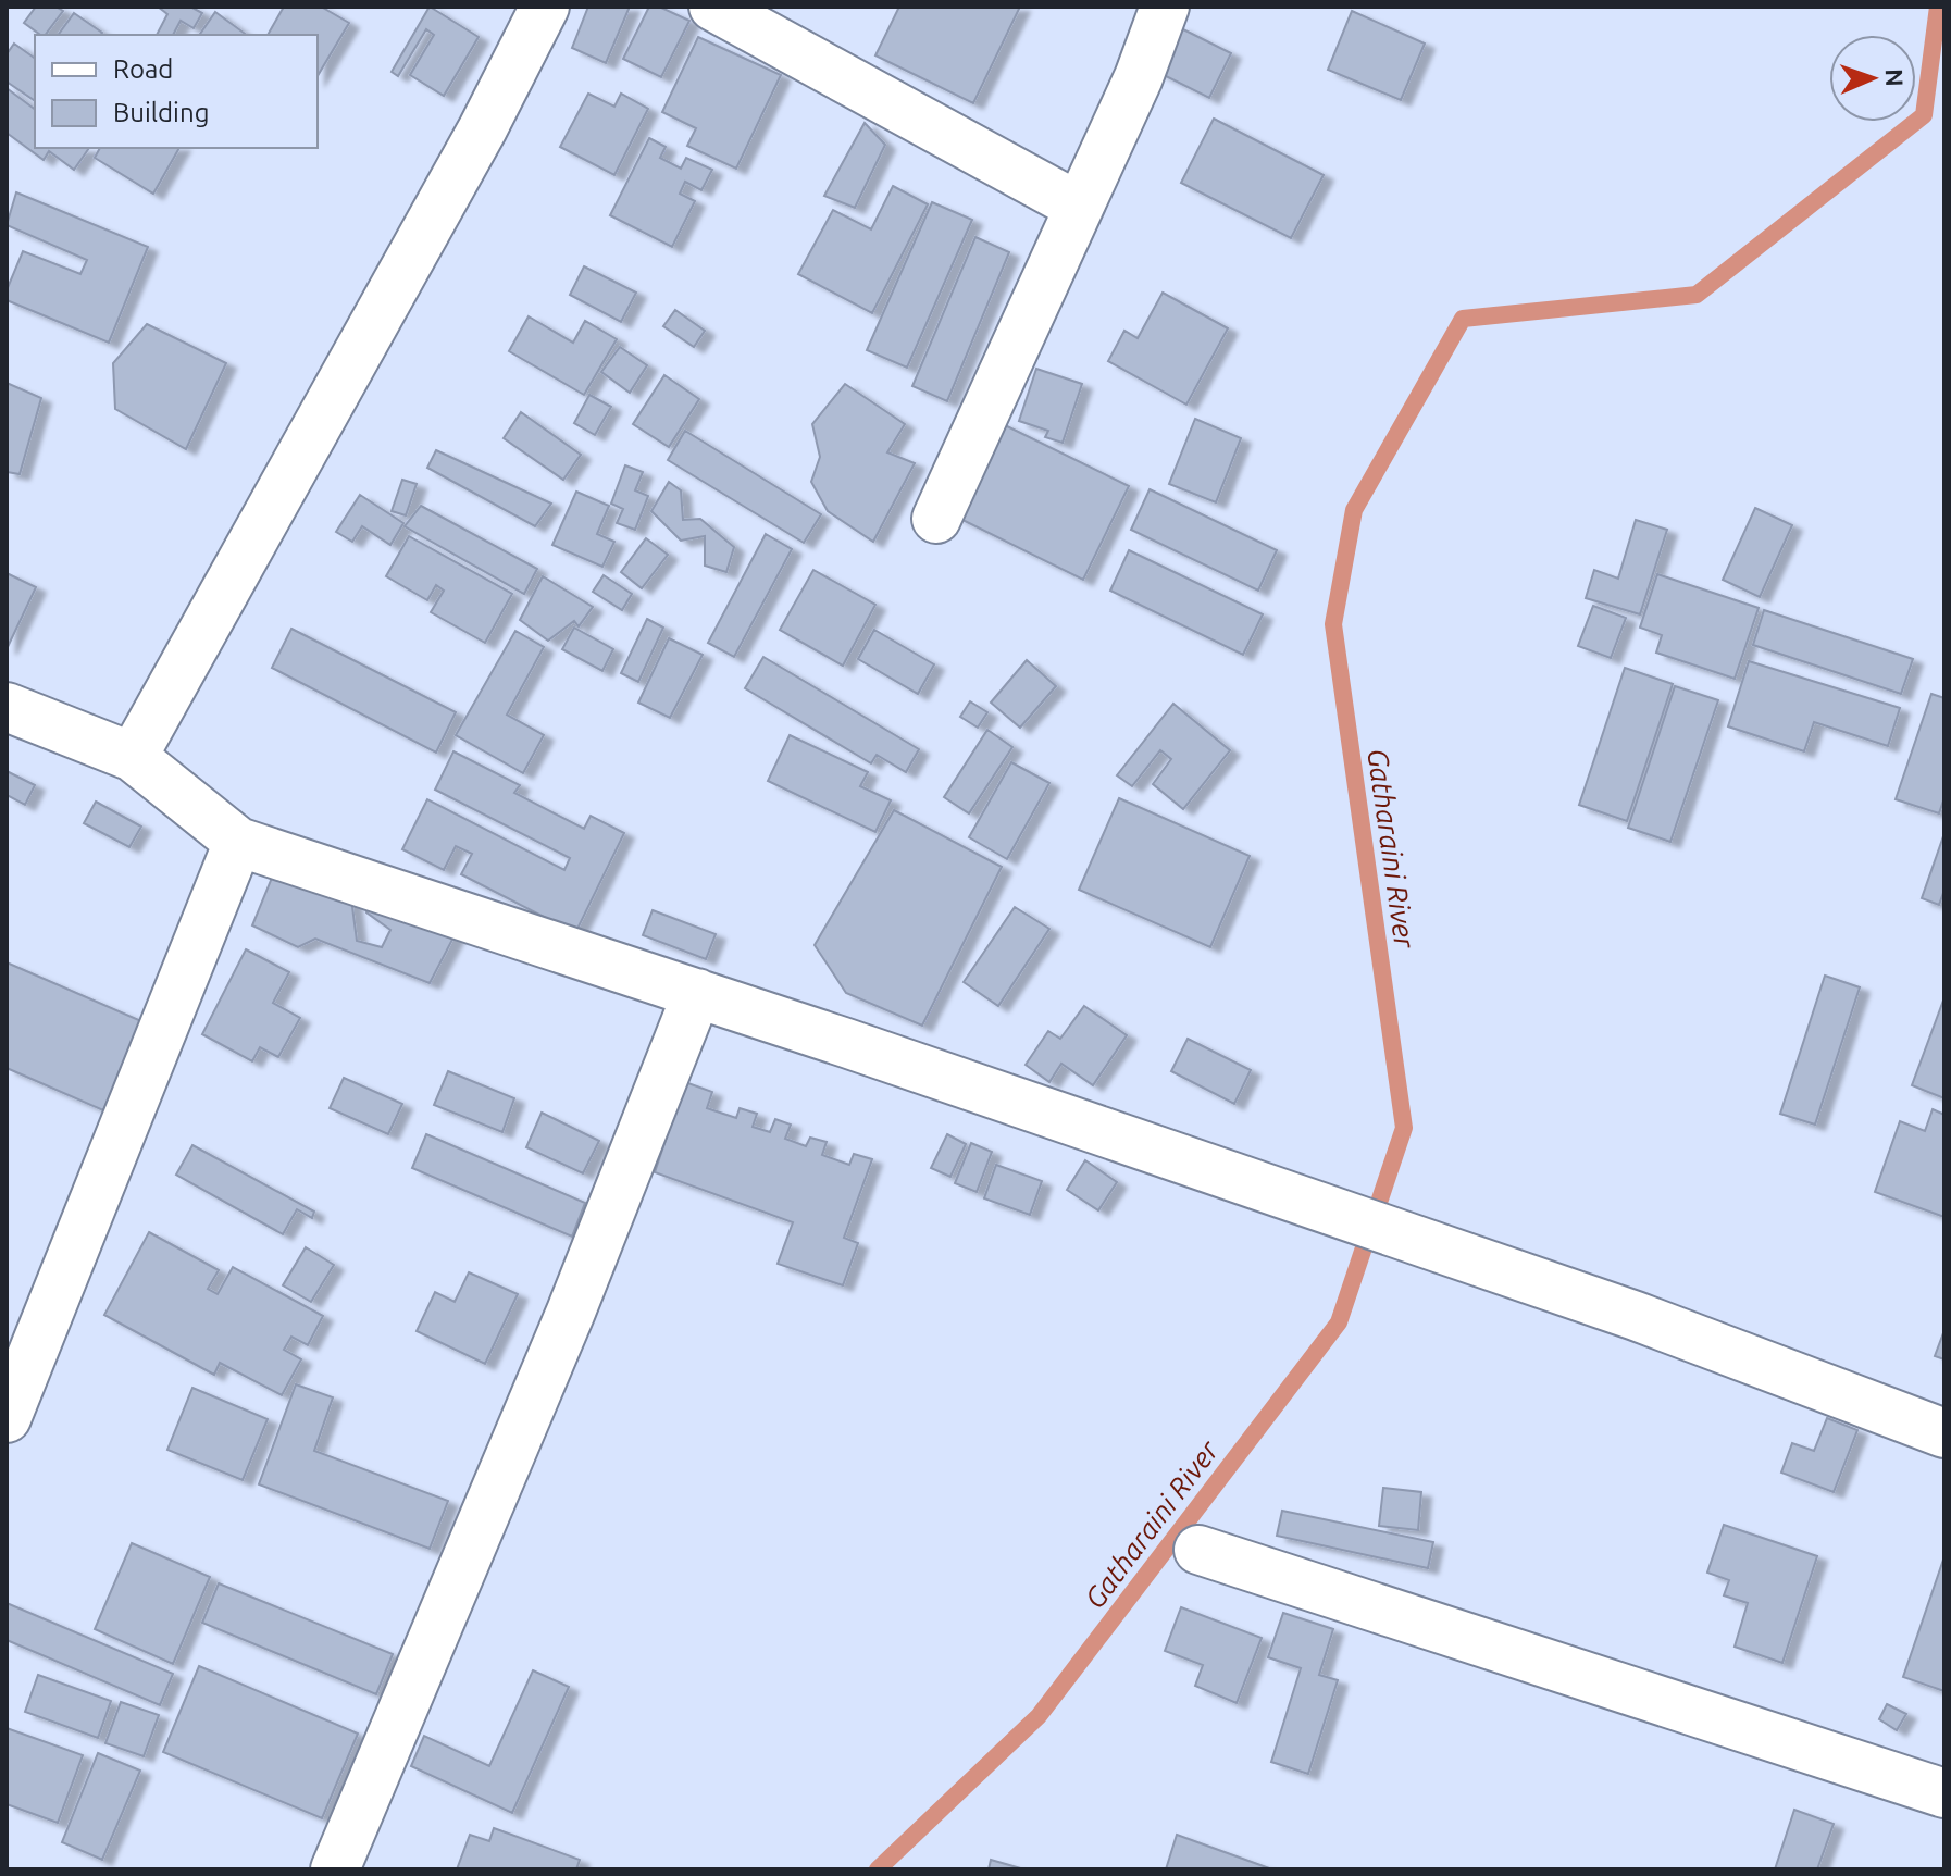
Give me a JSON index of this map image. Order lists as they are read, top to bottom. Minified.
{"water":["Gatharaini River"],"legend":["Road","Building"],"north":"right"}
